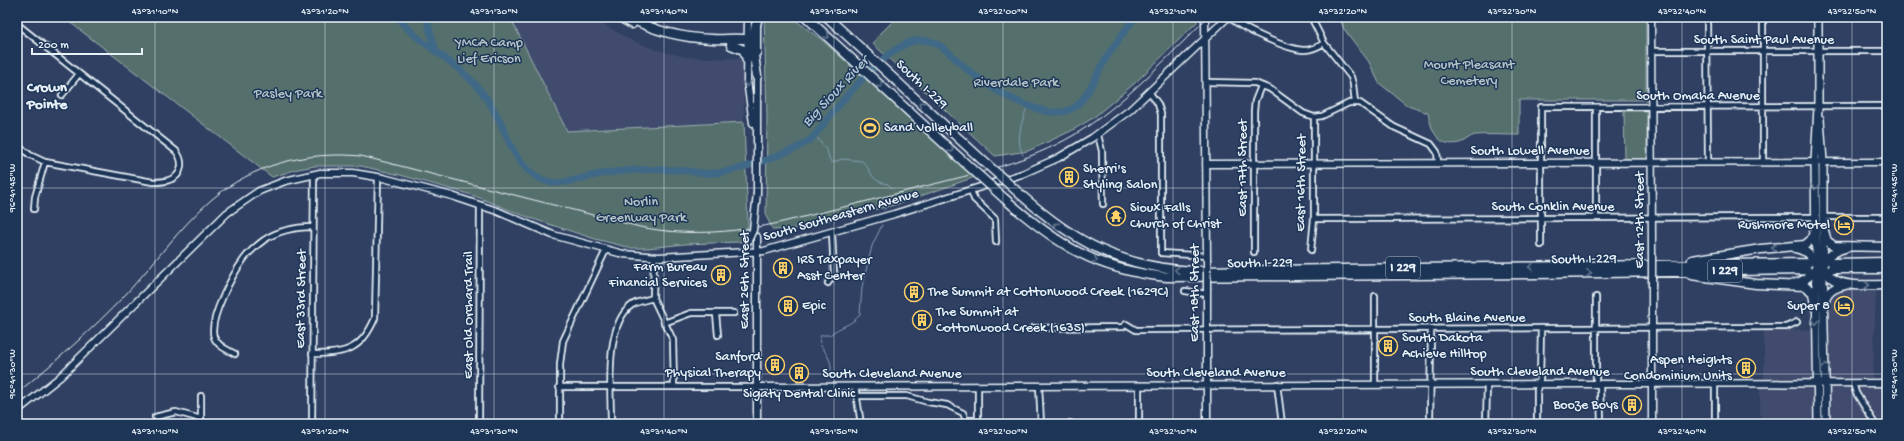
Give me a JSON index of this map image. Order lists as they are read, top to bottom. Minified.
{"streets":{"highway":["South I-229","I 229"],"street":["South Saint Paul Avenue","South Omaha Avenue","South Lowell Avenue","East 17th Street","East 16th Street","South Conklin Avenue","South Southeastern Avenue","East 12th Street","East 26th Street","East 18th Street","East 33rd Street","East Old Orchard Trail","South Blaine Avenue","South Cleveland Avenue"]},"crossings":[["South Saint Paul Avenue","East 12th Street"],["South I-229","I 229"],["South Omaha Avenue","South Lowell Avenue"],["South Omaha Avenue","East 12th Street"],["South Lowell Avenue","East 17th Street"],["South Lowell Avenue","East 16th Street"],["South Lowell Avenue","East 12th Street"],["South Lowell Avenue","East 18th Street"],["East 16th Street","South Conklin Avenue"],["South Conklin Avenue","East 12th Street"],["South Southeastern Avenue","East 26th Street"],["South Southeastern Avenue","East 18th Street"],["South Southeastern Avenue","East 33rd Street"],["South Southeastern Avenue","East Old Orchard Trail"],["East 12th Street","South Blaine Avenue"],["East 12th Street","South Cleveland Avenue"],["East 26th Street","South Cleveland Avenue"],["East 18th Street","South Blaine Avenue"],["East 18th Street","South Cleveland Avenue"]],"districts":["Crown Pointe"],"water":["Big Sioux River"],"parks":["YMCA Camp Lief Ericson","Mount Pleasant Cemetery","Riverdale Park","Pasley Park","Norlin Greenway Park"],"places":{"sports":["Sand Volleyball"],"building":["Sherri's Styling Salon","IRS Taxpayer Asst Center","Farm Bureau Financial Services","The Summit at Cottonwood Creek (1629C)","Epic","The Summit at Cottonwood Creek (1635)","South Dakota Achieve Hilltop","Sanford Physical Therapy","Aspen Heights Condominium Units","Sigaty Dental Clinic","Booze Boys"],"temple":["Sioux Falls Church of Christ"],"hotel":["Rushmore Motel","Super 8"]},"scale_bar":"200 m","coordinates":["43°31'10\"N","43°31'20\"N","43°31'30\"N","43°31'40\"N","43°31'50\"N","43°32'00\"N","43°32'10\"N","43°32'20\"N","43°32'30\"N","43°32'40\"N","43°32'50\"N","96°41'45\"W","96°41'30\"W"]}
